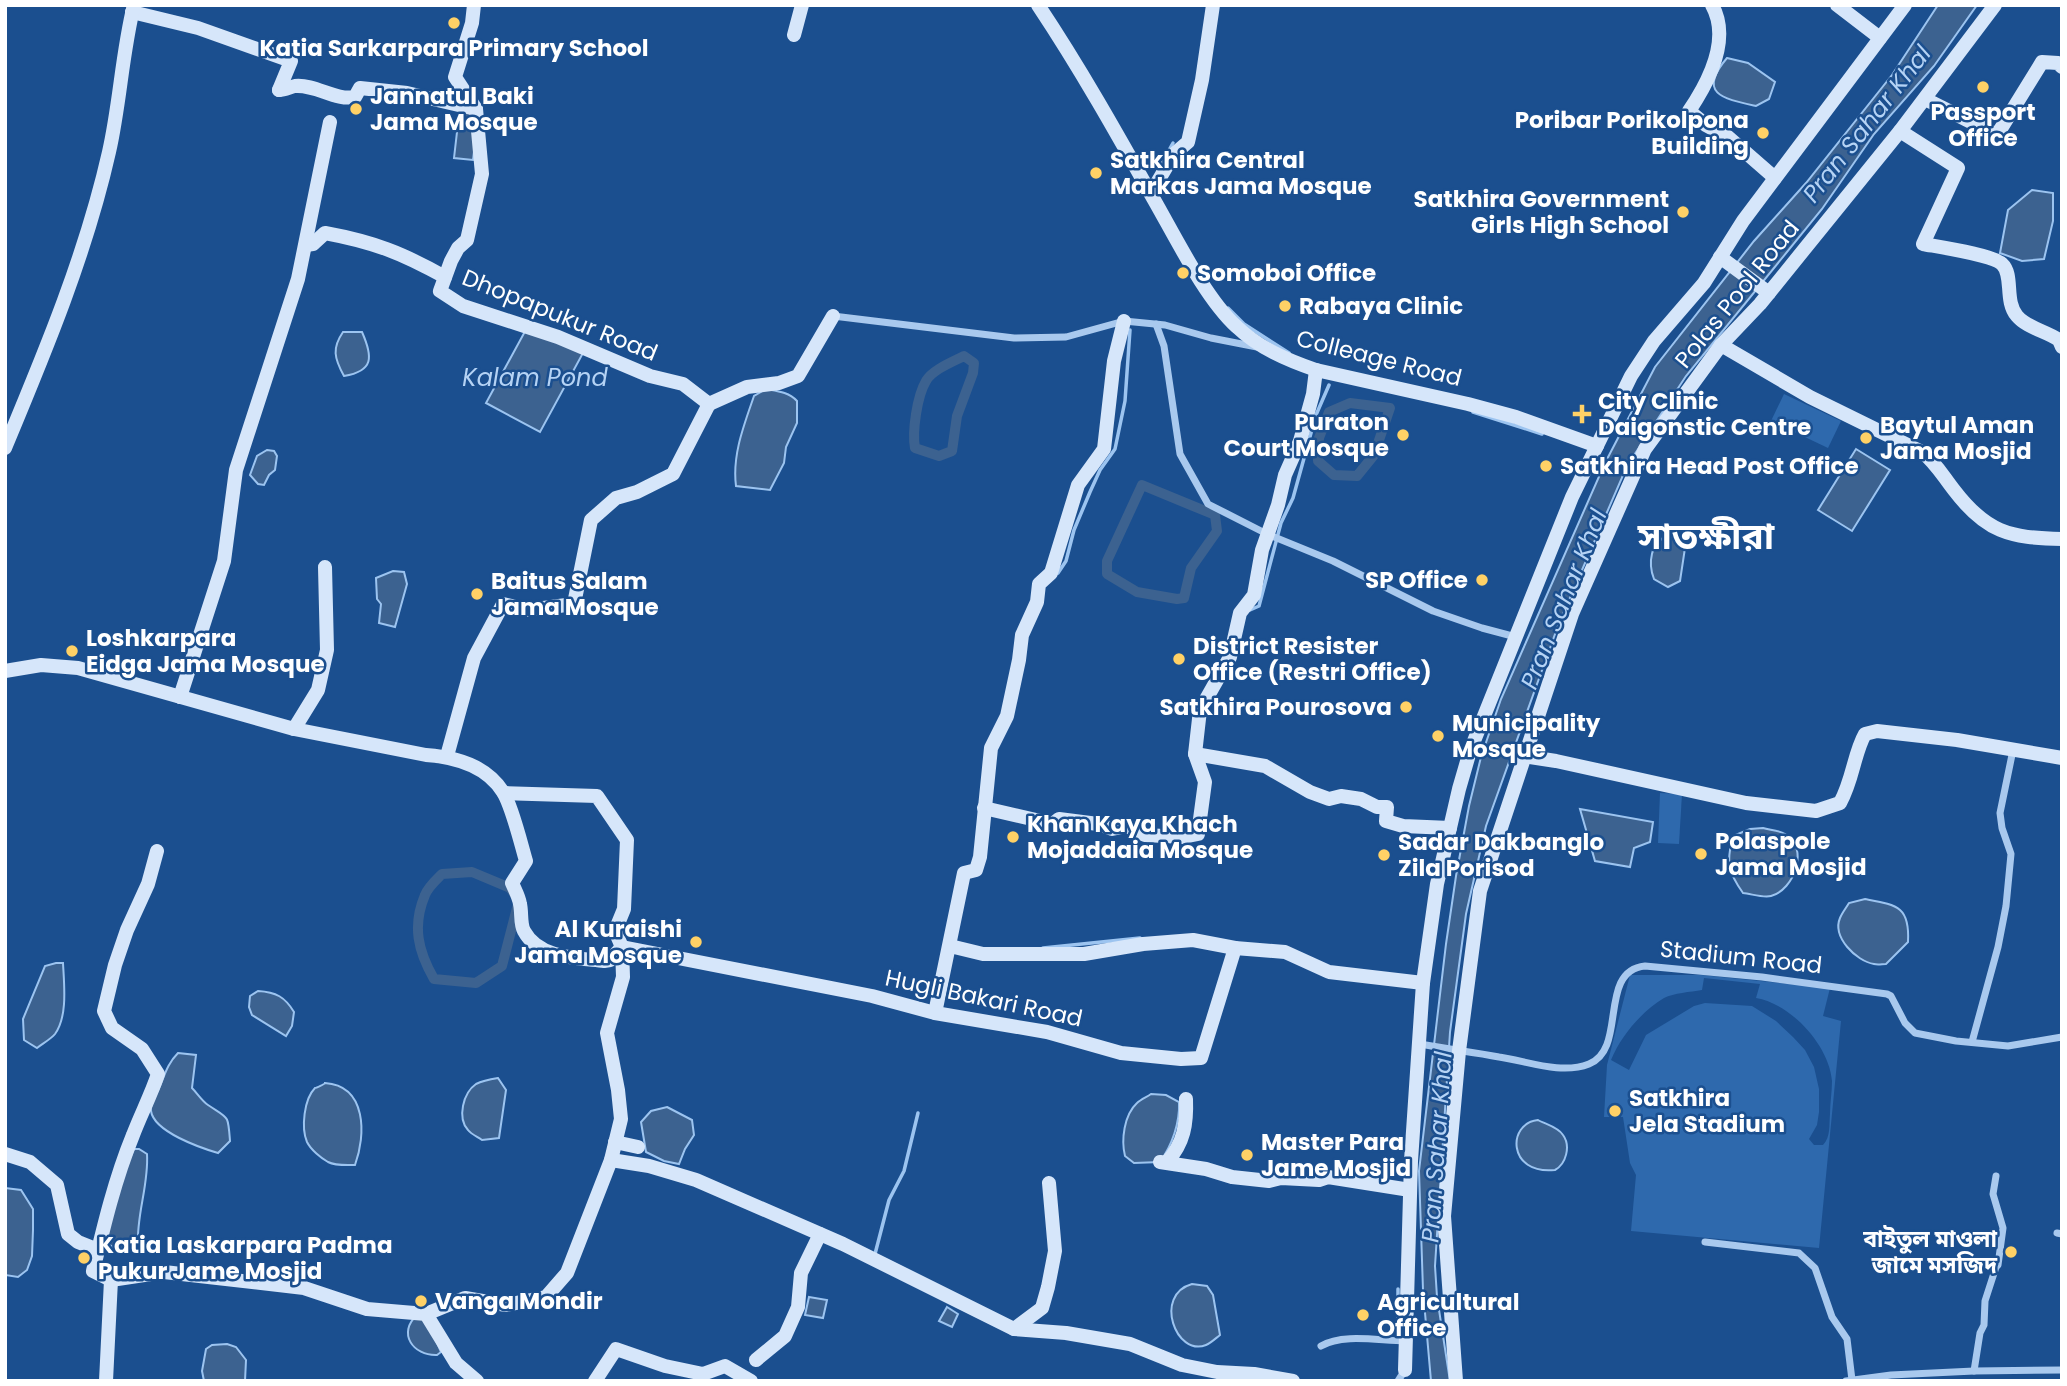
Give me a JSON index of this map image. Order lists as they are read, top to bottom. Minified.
{"streets":{"street":["Polas Pool Road","Dhopapukur Road","Colleage Road","Stadium Road","Hugli Bakari Road"]},"crossings":[["Polas Pool Road","Stadium Road"]],"districts":["সাতক্ষীরা"],"water":["Pran Sahar Khal","Kalam Pond"],"places":{"other":["Katia Sarkarpara Primary School","Passport Office","Jannatul Baki Jama Mosque","Poribar Porikolpona Building","Satkhira Central Markas Jama Mosque","Satkhira Government Girls High School","Somoboi Office","Rabaya Clinic","Puraton Court Mosque","Baytul Aman Jama Mosjid","Satkhira Head Post Office","SP Office","Baitus Salam Jama Mosque","Loshkarpara Eidga Jama Mosque","District Resister Office (Restri Office)","Satkhira Pourosova","Municipality Mosque","Khan Kaya Khach Mojaddaia Mosque","Polaspole Jama Mosjid","Sadar Dakbanglo Zila Porisod","Al Kuraishi Jama Mosque","Satkhira Jela Stadium","Master Para Jame Mosjid","বাইতুল মাওলা জামে মসজিদ","Katia Laskarpara Padma Pukur Jame Mosjid","Vanga Mondir","Agricultural Office"],"health":["City Clinic Daigonstic Centre"]}}
